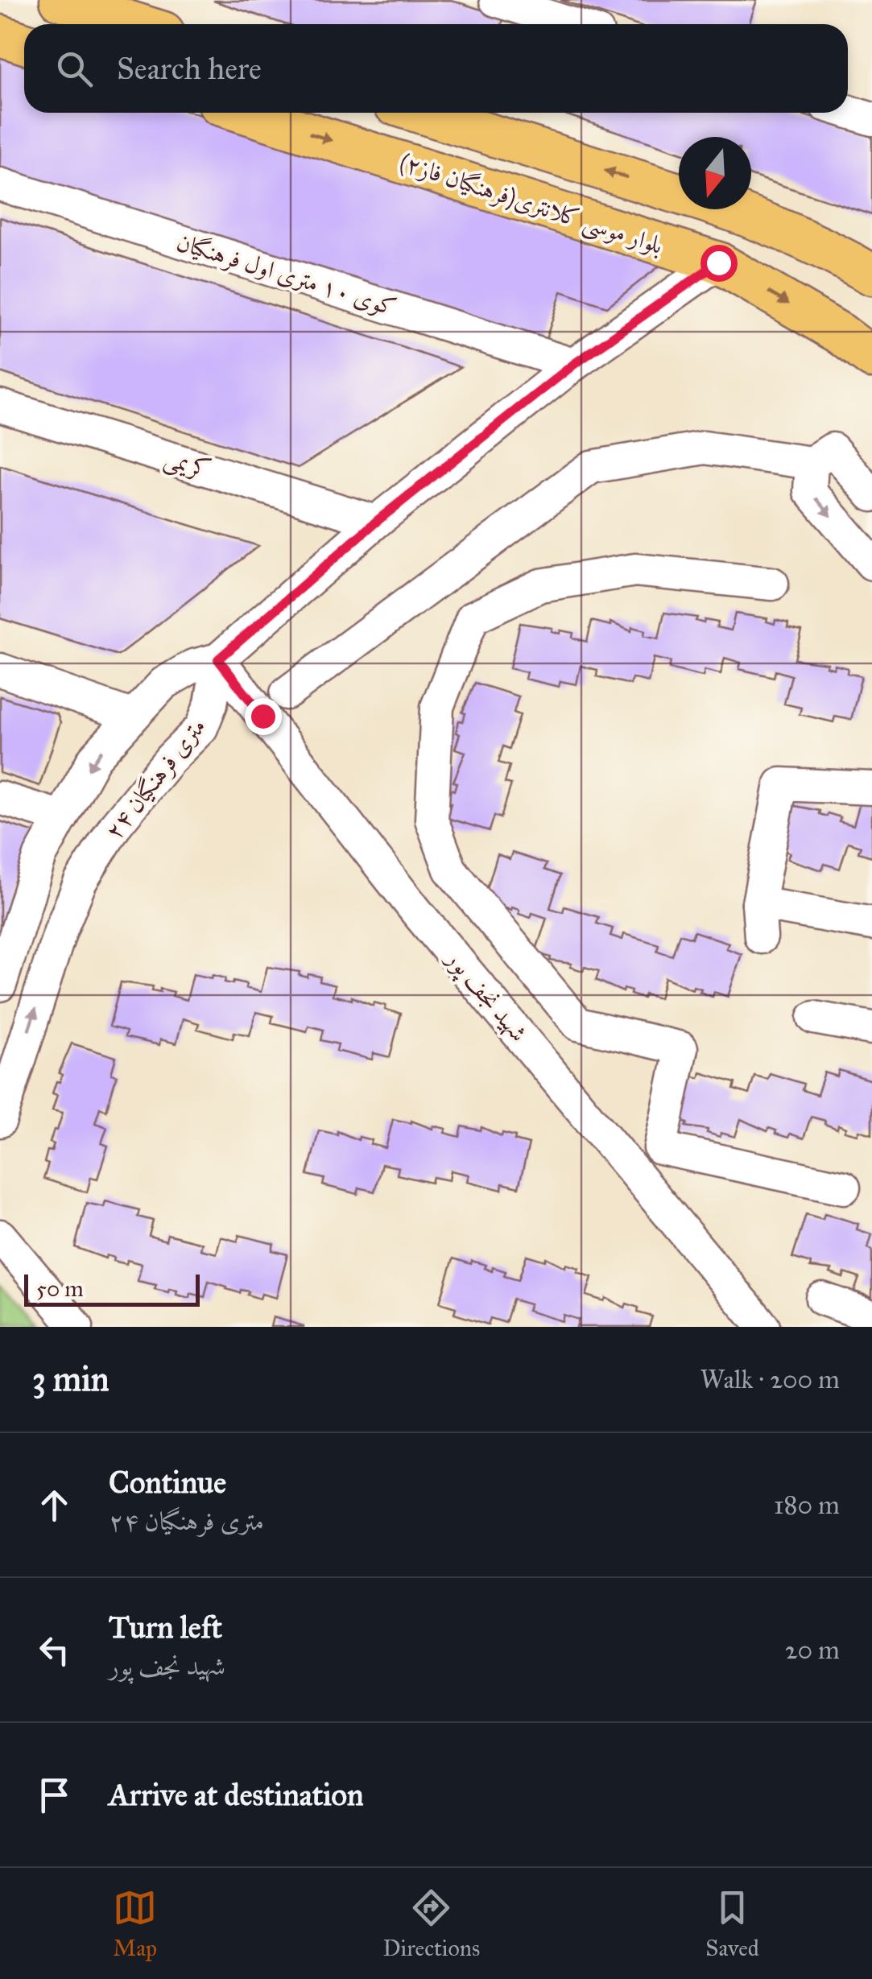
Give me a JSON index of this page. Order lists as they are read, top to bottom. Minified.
{"streets":{"main road":["بلوار موسی کلانتری(فرهنگیان فاز۲)"],"street":["کوی ۱۰ متری اول فرهنگیان","کریمی","۲۴ متری فرهنگیان","شهید نجف پور"]},"crossings":[["۲۴ متری فرهنگیان","شهید نجف پور"]],"scale_bar":"50 m","north":"bottom","page":{"search":"Search here","scale":"50 m","heading":["3 min","Walk · 200 m"],"list":[["Continue","۲۴ متری فرهنگیان","180 m"],["Turn left","شهید نجف پور","20 m"],"Arrive at destination"],"nav":["Map","Directions","Saved"]}}
